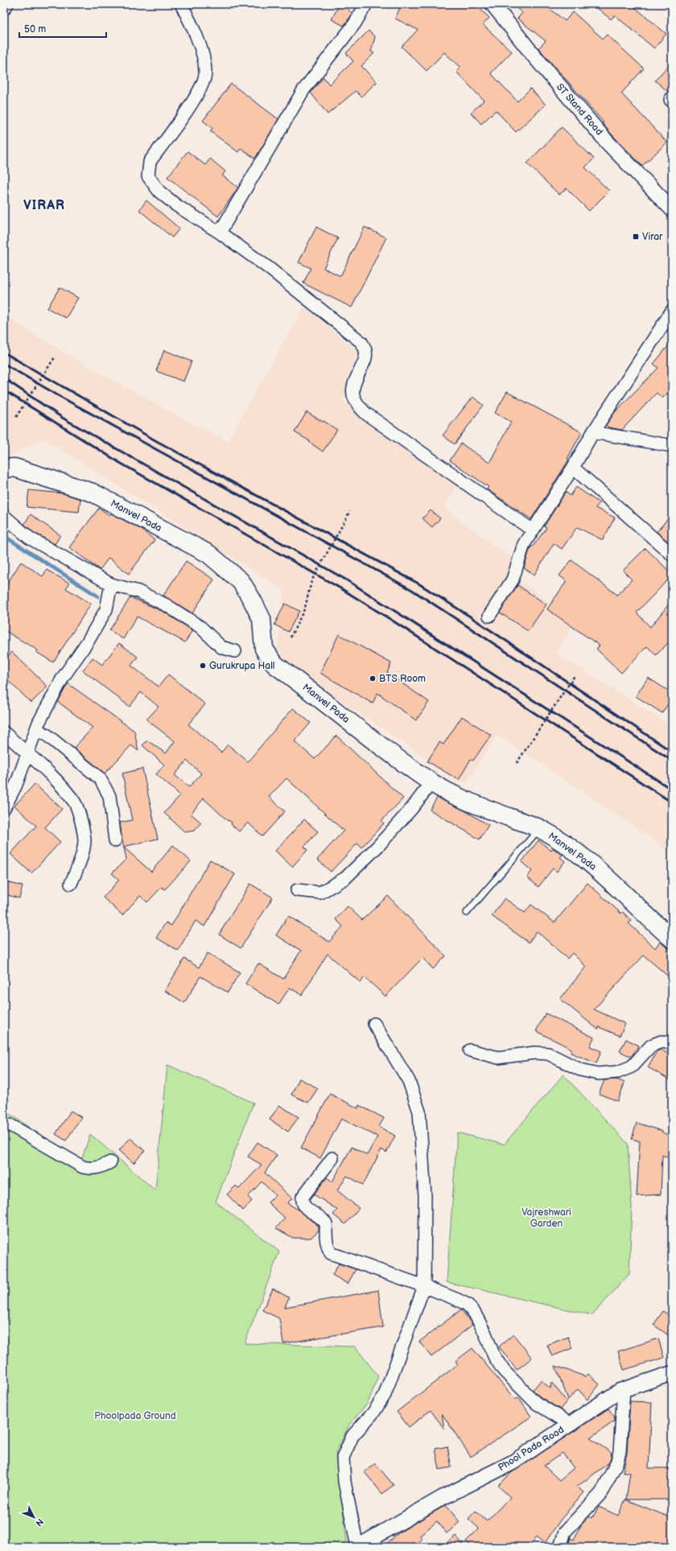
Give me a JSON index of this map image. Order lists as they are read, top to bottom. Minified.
{"streets":{"main road":["Manvel Pada"],"street":["ST Stand Road","Phool Pada Road"]},"districts":["VIRAR"],"parks":["Vajreshwari Garden","Phoolpada Ground"],"places":{"transit":["Virar"],"other":["Gurukrupa Hall","BTS Room"]},"scale_bar":"50 m","north":"bottom right"}
